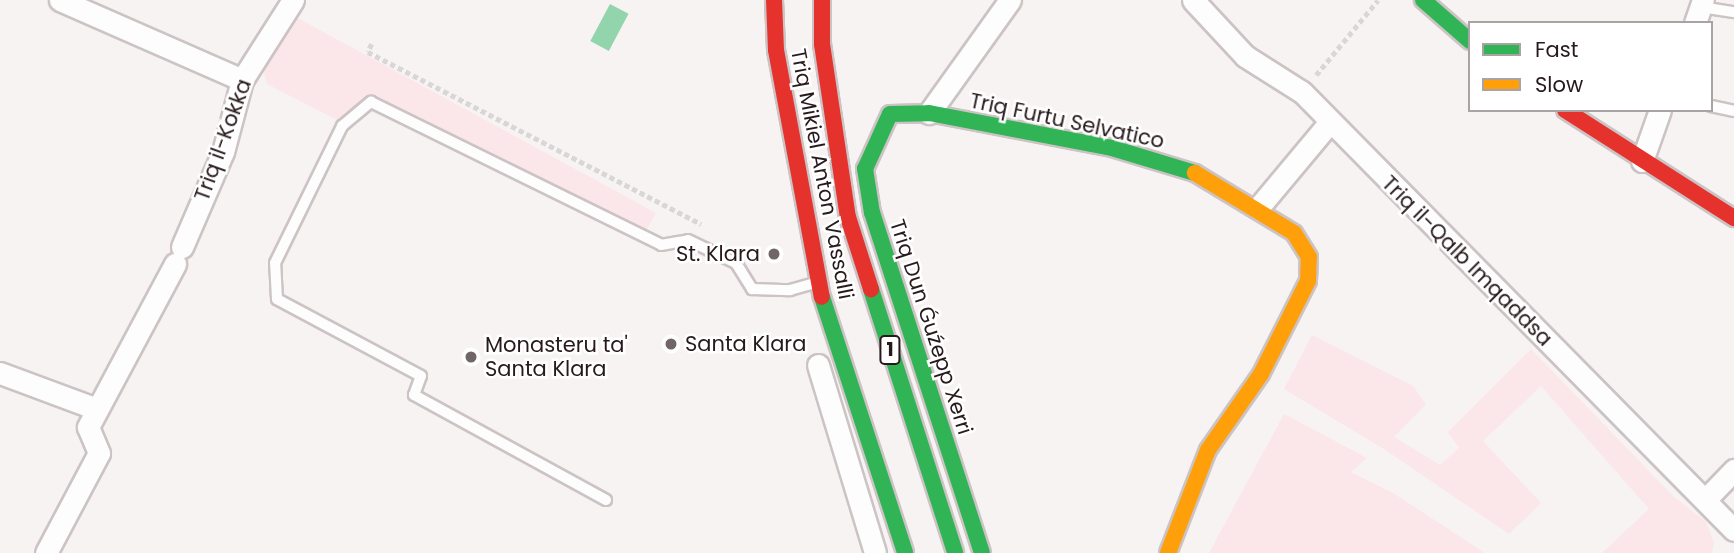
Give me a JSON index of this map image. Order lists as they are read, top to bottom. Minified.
{"streets":{"main road":["Triq Furtu Selvatico","Triq Mikiel Anton Vassalli","Triq Dun Ǵuźepp Xerri","1"],"street":["Triq il-Kokka","Triq il-Qalb Imqaddsa"]},"crossings":[["Triq Furtu Selvatico","Triq Dun Ǵuźepp Xerri"]],"places":["St. Klara","Santa Klara","Monasteru ta' Santa Klara"],"legend":["Fast","Slow"]}
